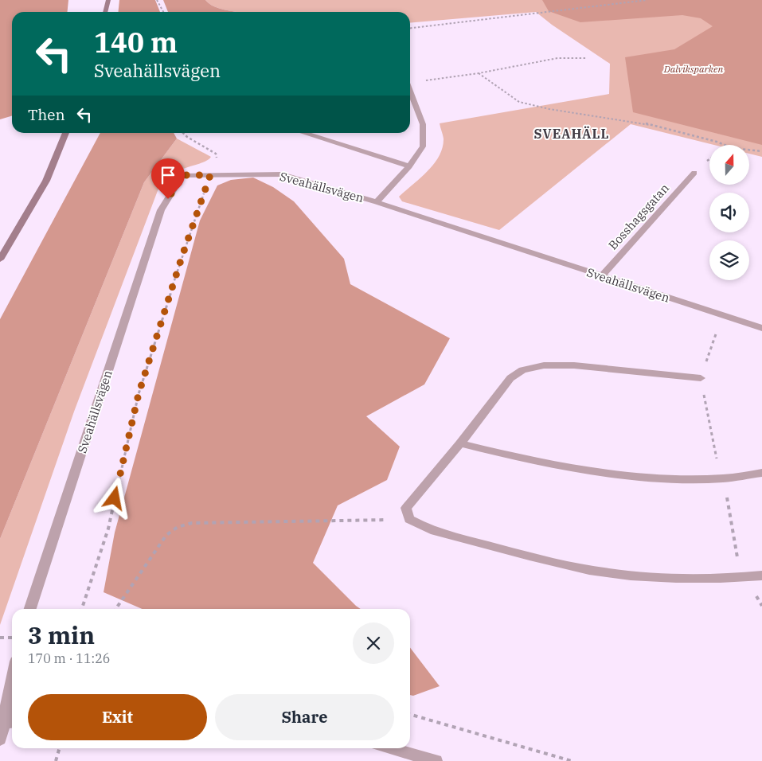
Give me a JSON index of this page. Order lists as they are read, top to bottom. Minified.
{"streets":{"street":["Sveahällsvägen","Bosshagsgatan"]},"crossings":[["Sveahällsvägen","Bosshagsgatan"]],"districts":["SVEAHÄLL"],"parks":["Dalviksparken"],"north":"top","page":{"turn":["140 m","Sveahällsvägen"],"then":"Then","heading":["3 min","170 m · 11:26"],"buttons":["Exit","Share"]}}
